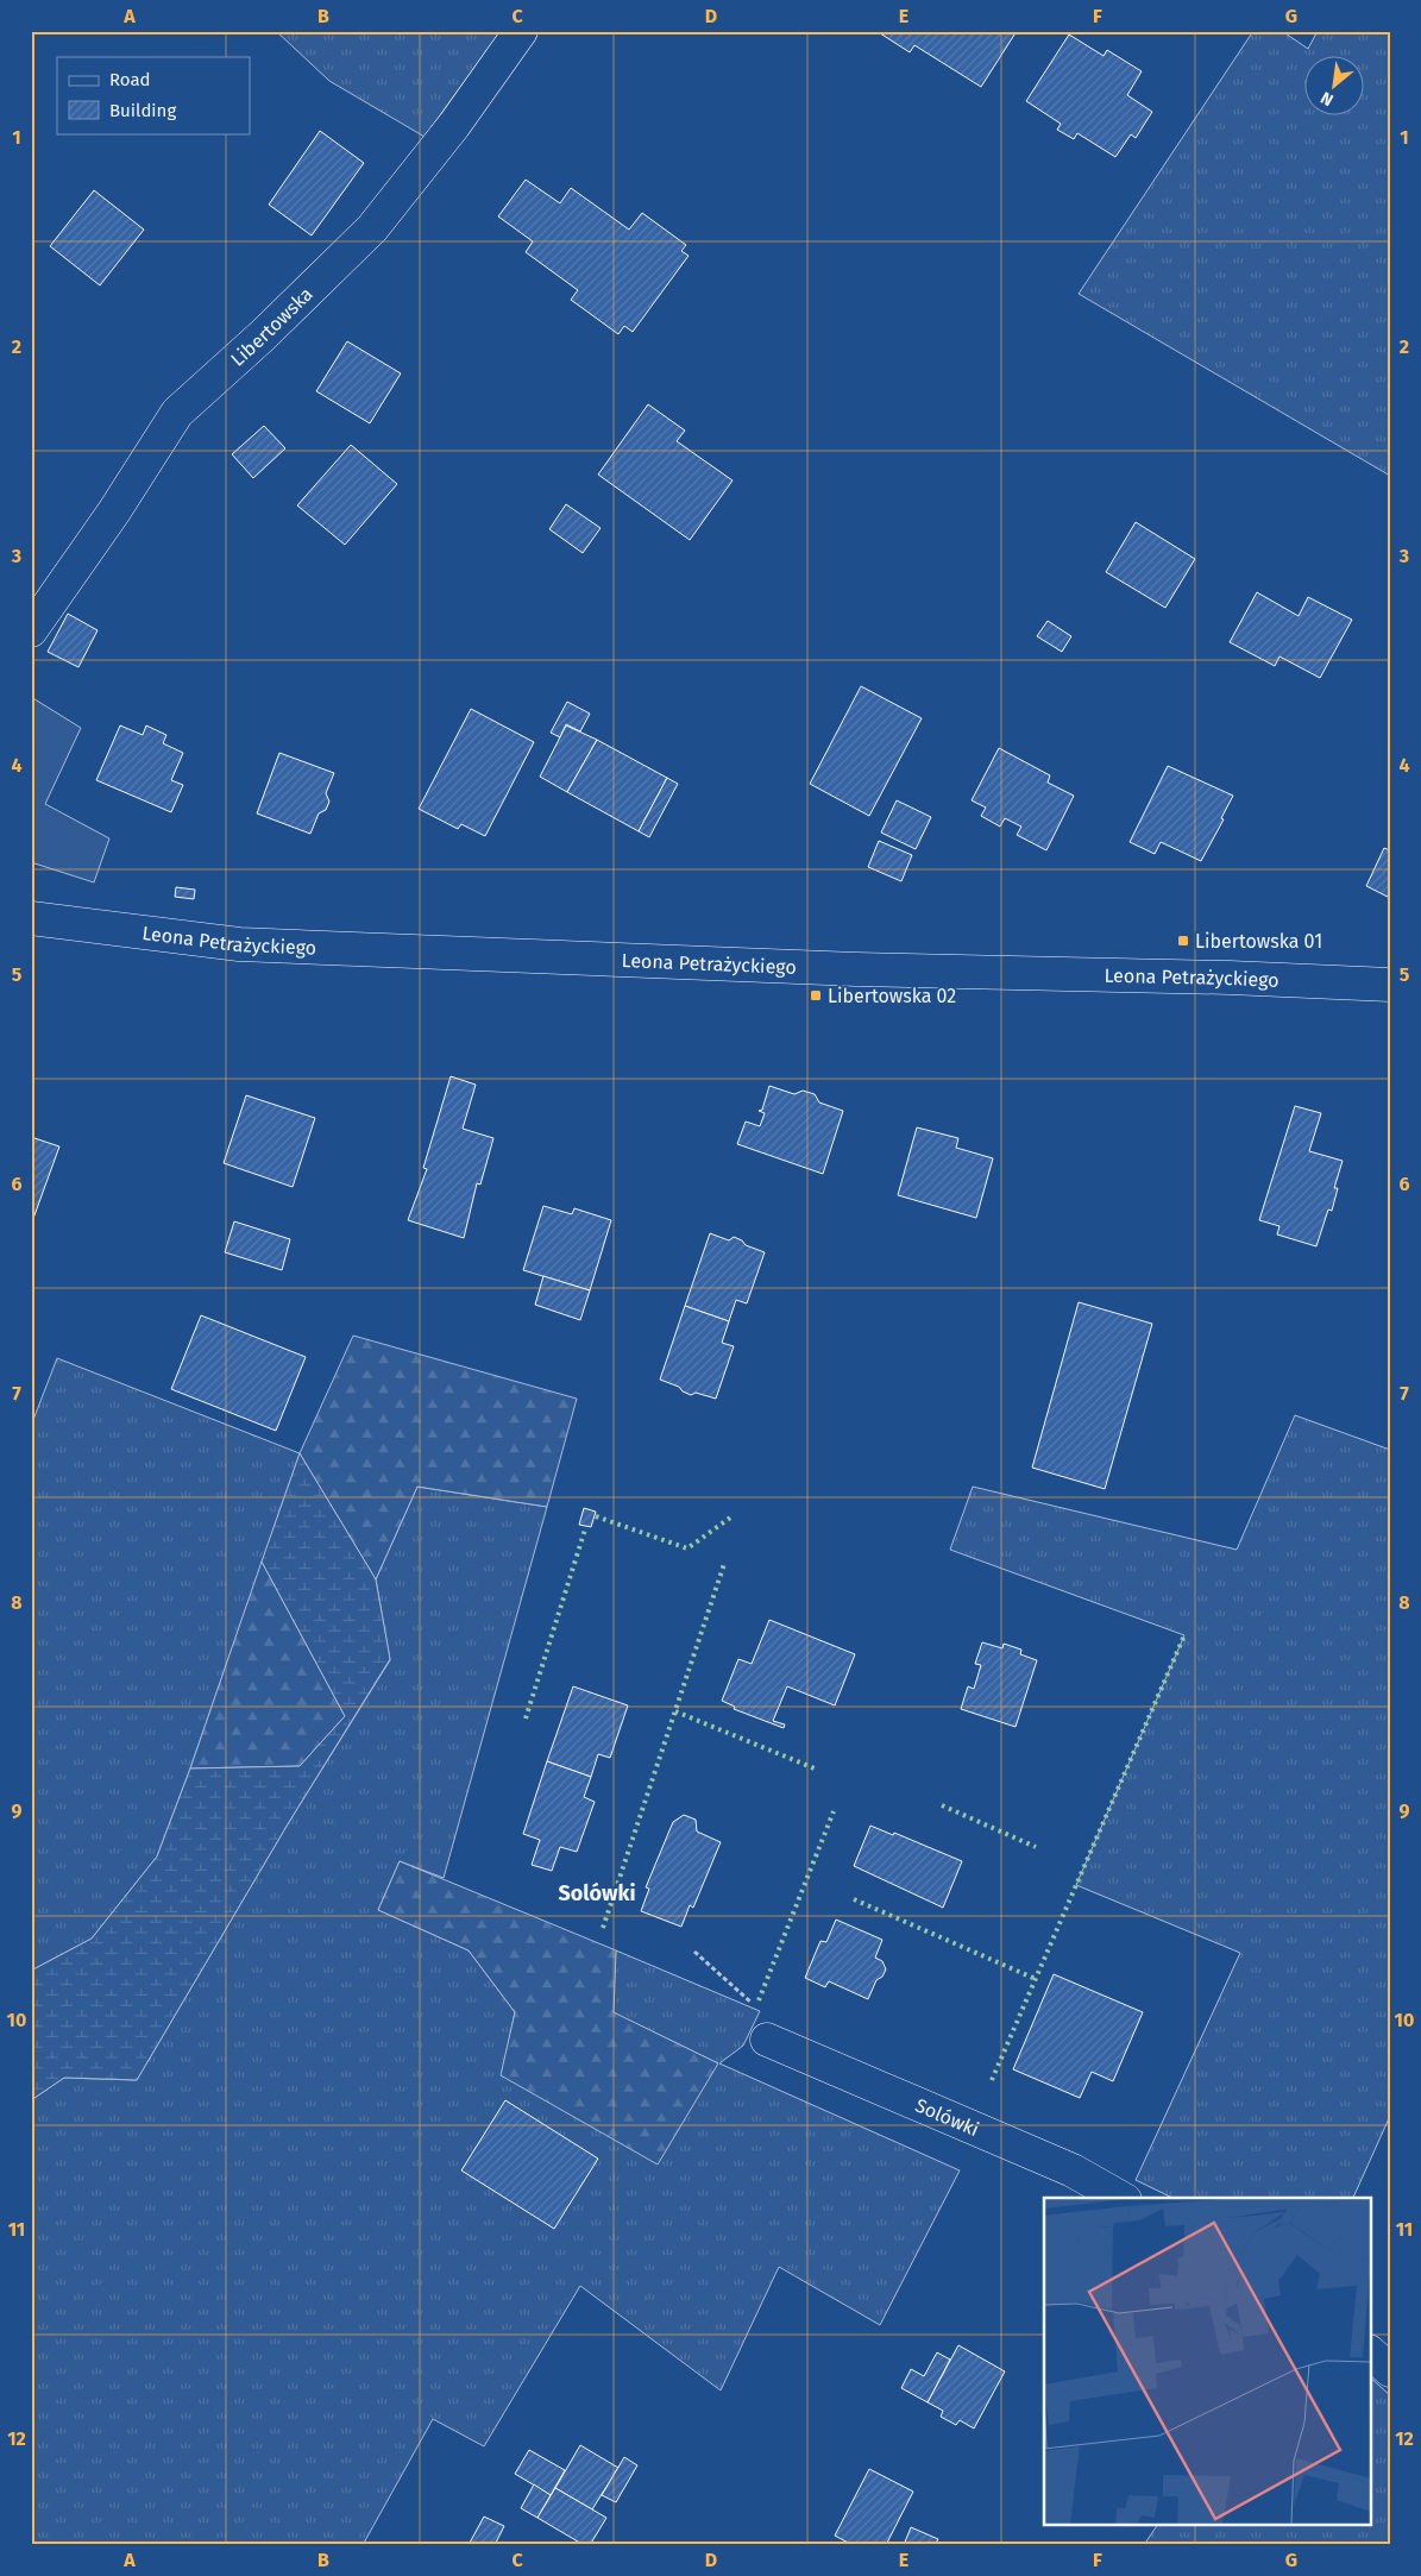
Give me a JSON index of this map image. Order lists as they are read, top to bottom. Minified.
{"streets":{"street":["Libertowska","Leona Petrażyckiego","Solówki"]},"districts":["Solówki"],"places":{"transit":["Libertowska 01","Libertowska 02"]},"legend":["Road","Building"],"north":"bottom left","grid":{"columns":["A","B","C","D","E","F","G"],"rows":["1","2","3","4","5","6","7","8","9","10","11","12"]}}
